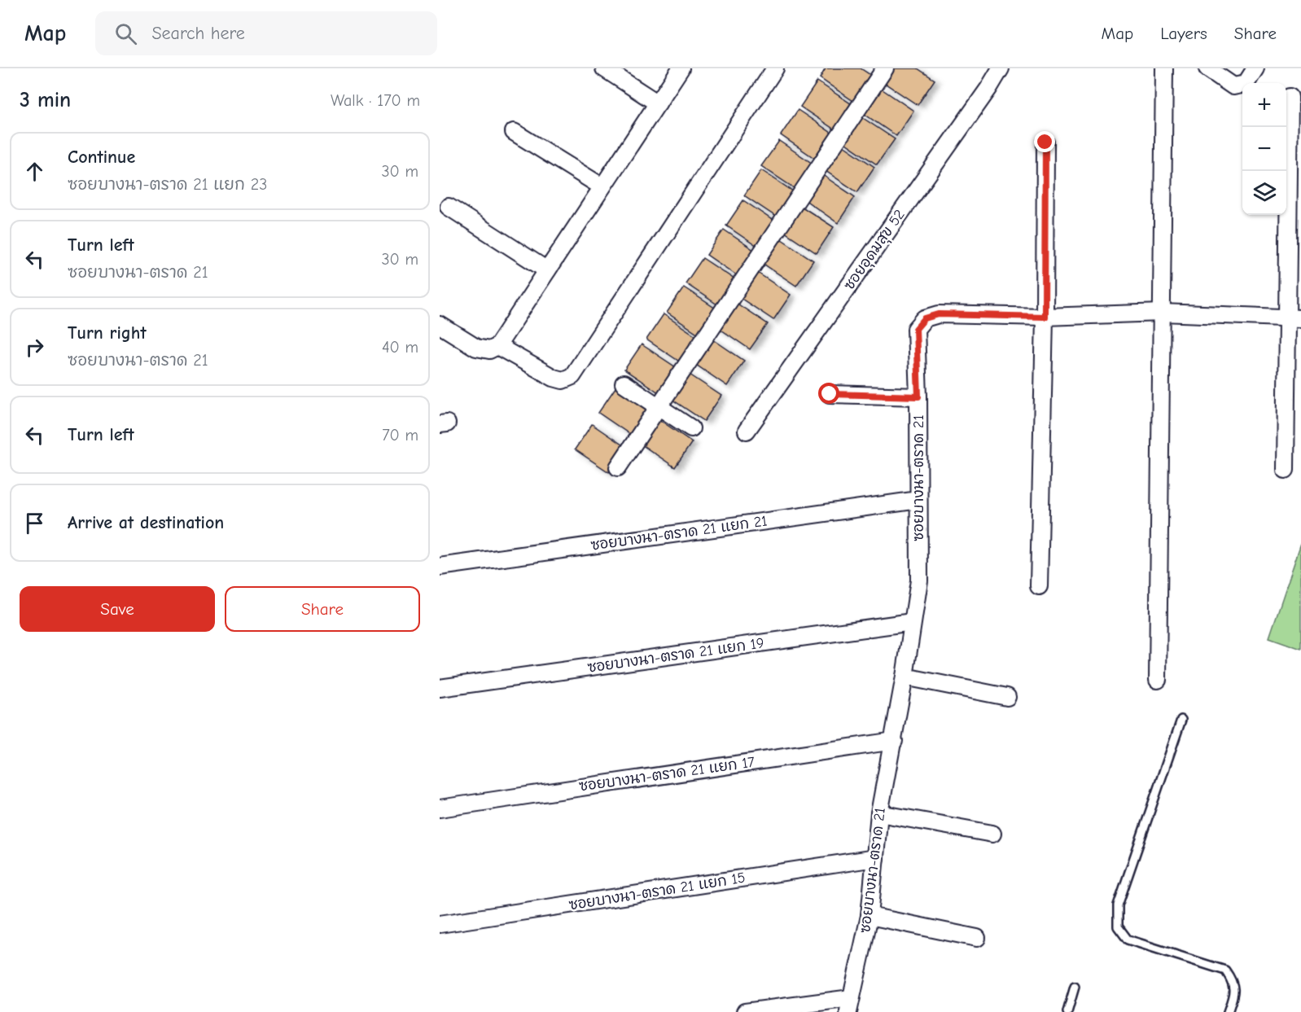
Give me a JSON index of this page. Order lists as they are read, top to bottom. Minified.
{"streets":{"street":["ซอยอุดมสุข 52","ซอยบางนา-ตราด 21","ซอยบางนา-ตราด 21 แยก 21","ซอยบางนา-ตราด 21 แยก 19","ซอยบางนา-ตราด 21 แยก 17","ซอยบางนา-ตราด 21 แยก 15"]},"crossings":[["ซอยบางนา-ตราด 21","ซอยบางนา-ตราด 21 แยก 21"],["ซอยบางนา-ตราด 21","ซอยบางนา-ตราด 21 แยก 19"],["ซอยบางนา-ตราด 21","ซอยบางนา-ตราด 21 แยก 17"],["ซอยบางนา-ตราด 21","ซอยบางนา-ตราด 21 แยก 15"]],"page":{"header":"Map","search":"Search here","nav":["Map","Layers","Share"],"heading":["3 min","Walk · 170 m"],"map_buttons":["+","−"],"list":[["Continue","ซอยบางนา-ตราด 21 แยก 23","30 m"],["Turn left","ซอยบางนา-ตราด 21","30 m"],["Turn right","ซอยบางนา-ตราด 21","40 m"],["Turn left","70 m"],"Arrive at destination"],"buttons":["Save","Share"]}}
